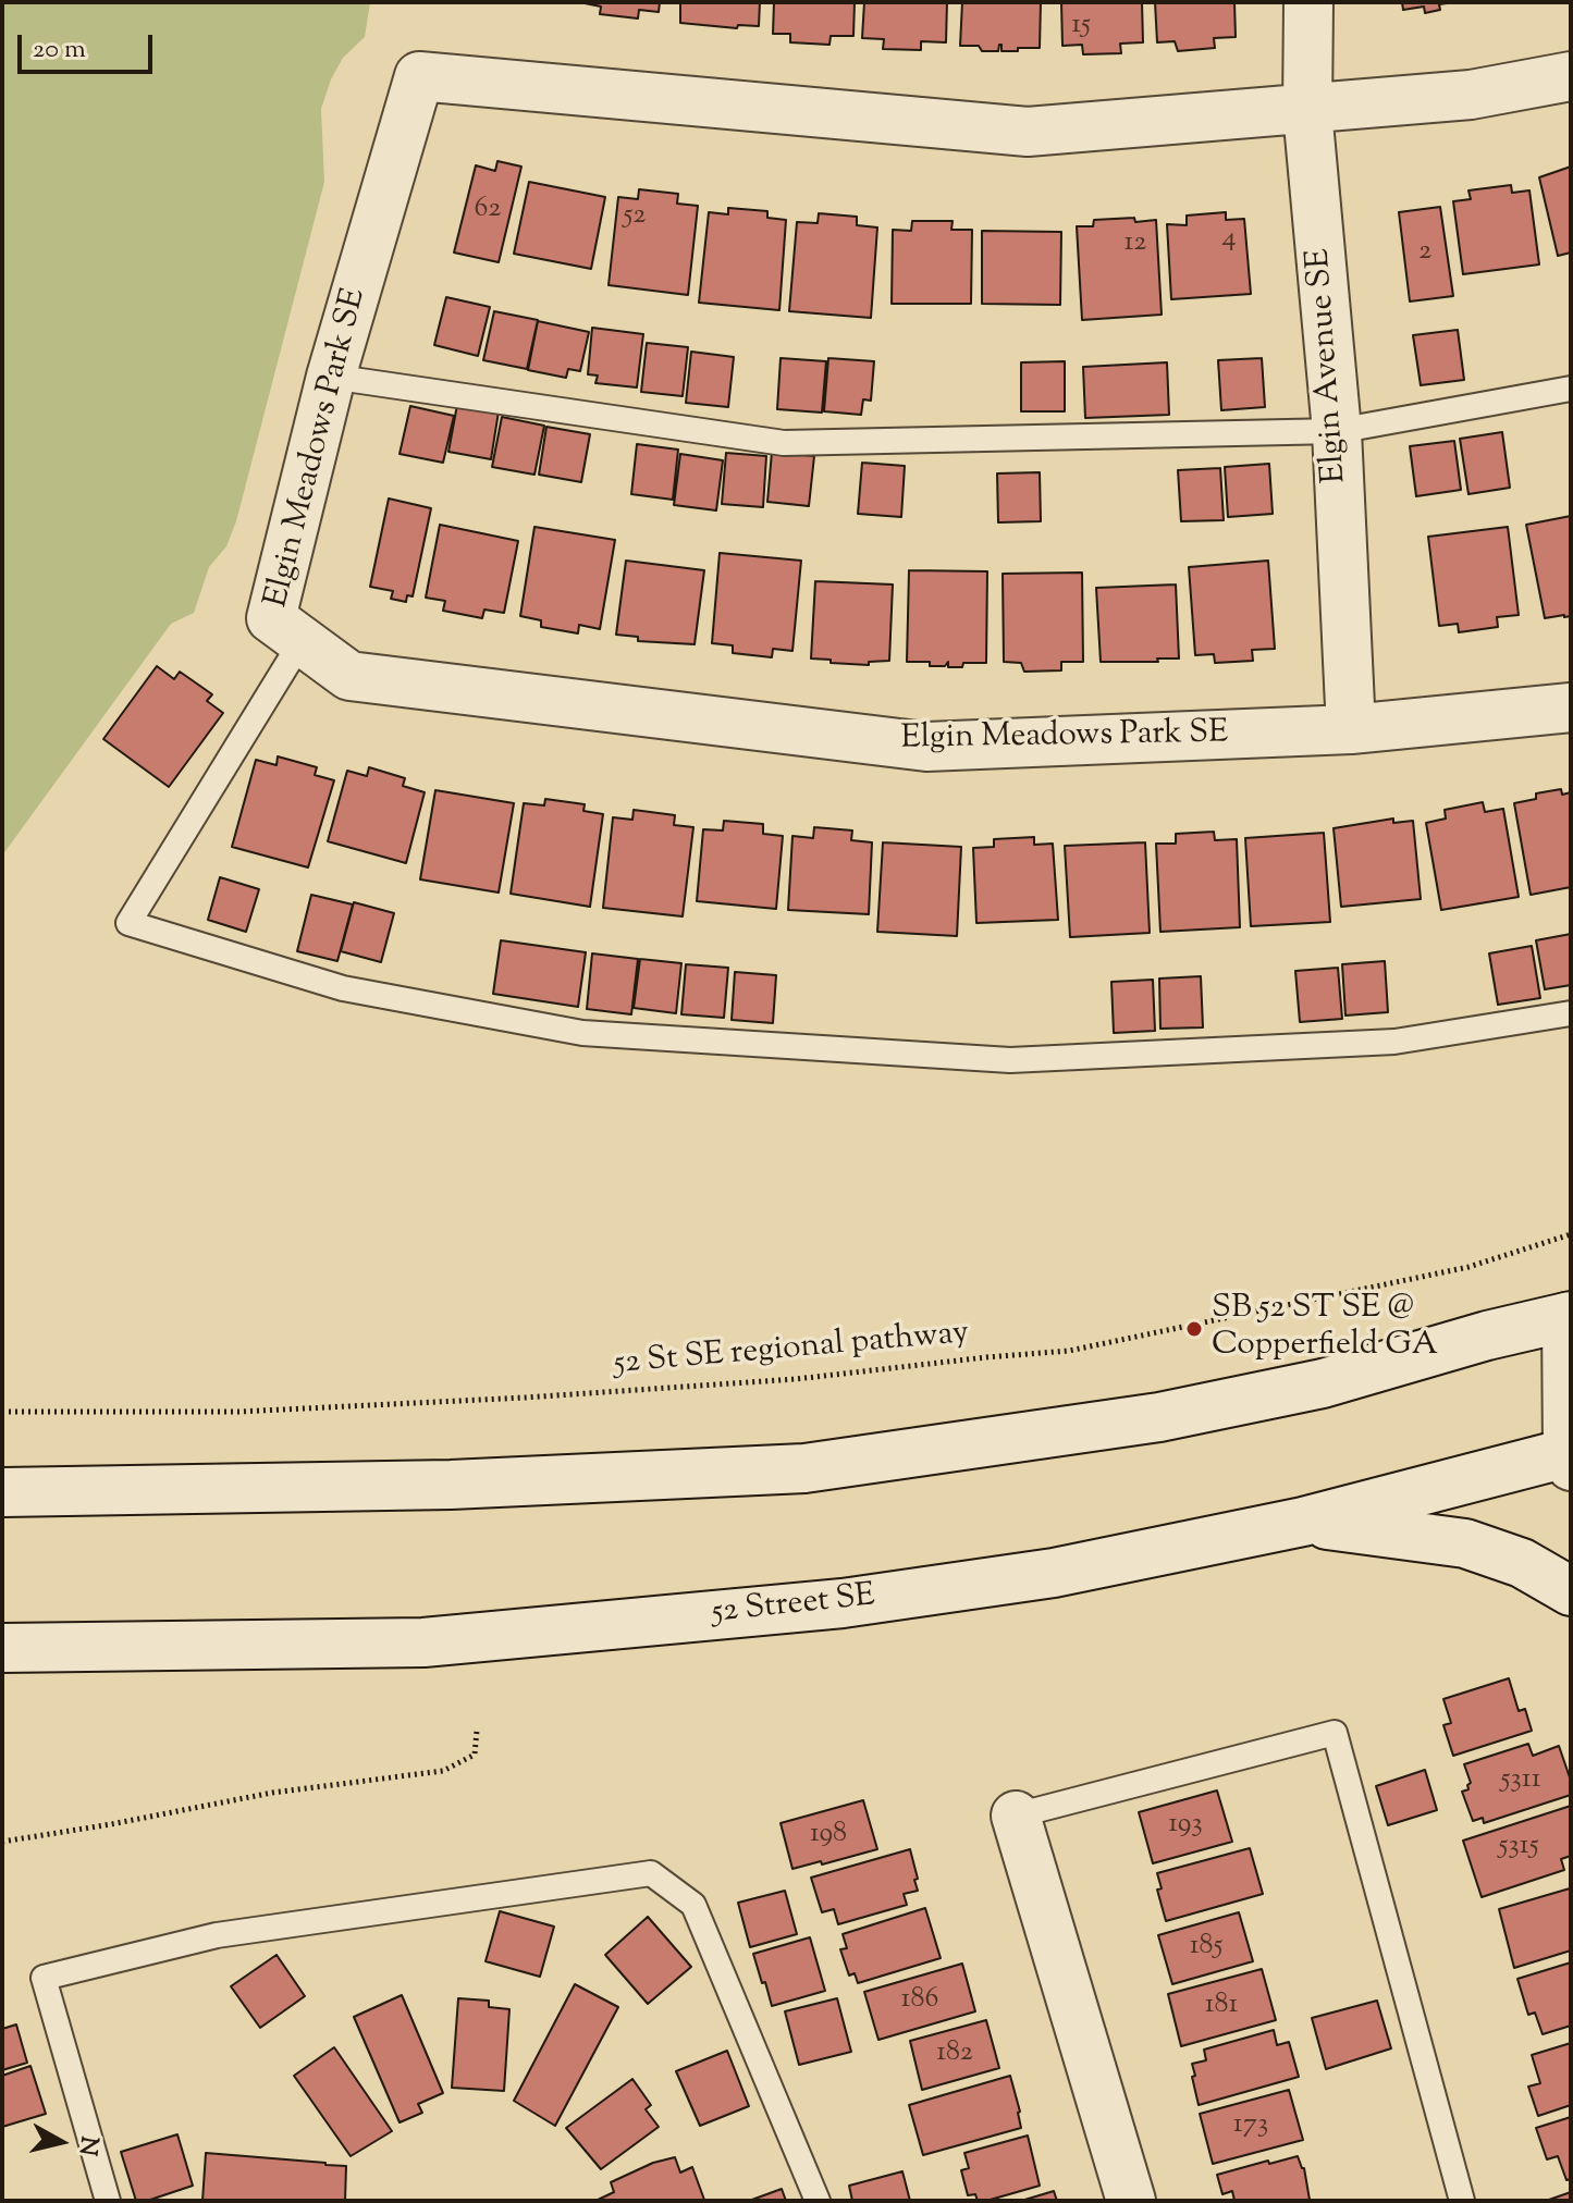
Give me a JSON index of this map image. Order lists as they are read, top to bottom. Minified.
{"streets":{"street":["Elgin Avenue SE","Elgin Meadows Park SE","52 Street SE"],"path":["52 St SE regional pathway"]},"crossings":[["Elgin Avenue SE","Elgin Meadows Park SE"]],"places":["SB 52 ST SE @ Copperfield GA"],"house_numbers":["15","62","52","4","12","2","5311","193","198","5315","185","186","181","182","173"],"scale_bar":"20 m","north":"right"}
